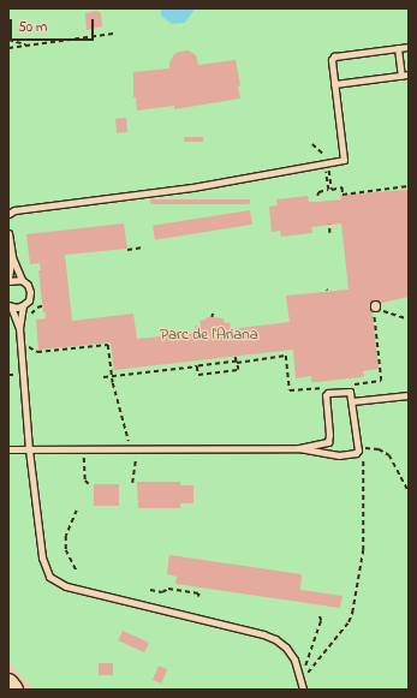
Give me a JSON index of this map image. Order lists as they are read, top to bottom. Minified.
{"parks":["Parc de l'Ariana"],"scale_bar":"50 m"}
